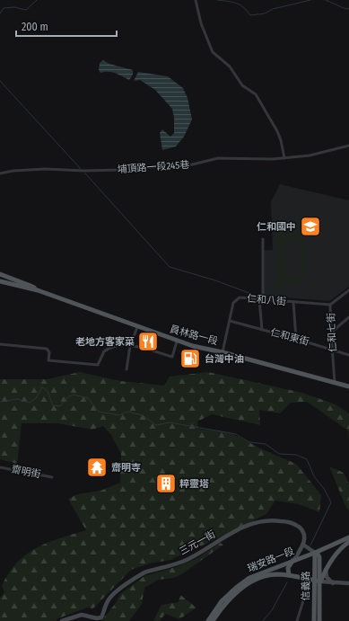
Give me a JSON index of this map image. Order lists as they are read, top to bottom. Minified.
{"streets":{"main road":["員林路一段","瑞安路一段","信義路"],"street":["埔頂路一段245巷","仁和八街","仁和七街","仁和東街","齋明街","三元一街"]},"crossings":[["仁和八街","仁和七街"],["仁和八街","員林路一段"],["仁和八街","仁和東街"],["仁和七街","員林路一段"],["仁和七街","仁和東街"],["瑞安路一段","信義路"]],"places":{"school or university":["仁和國中"],"restaurant":["老地方客家菜"],"fuel station":["台灣中油"],"temple":["齋明寺"],"building":["粹靈塔"]},"scale_bar":"200 m"}
